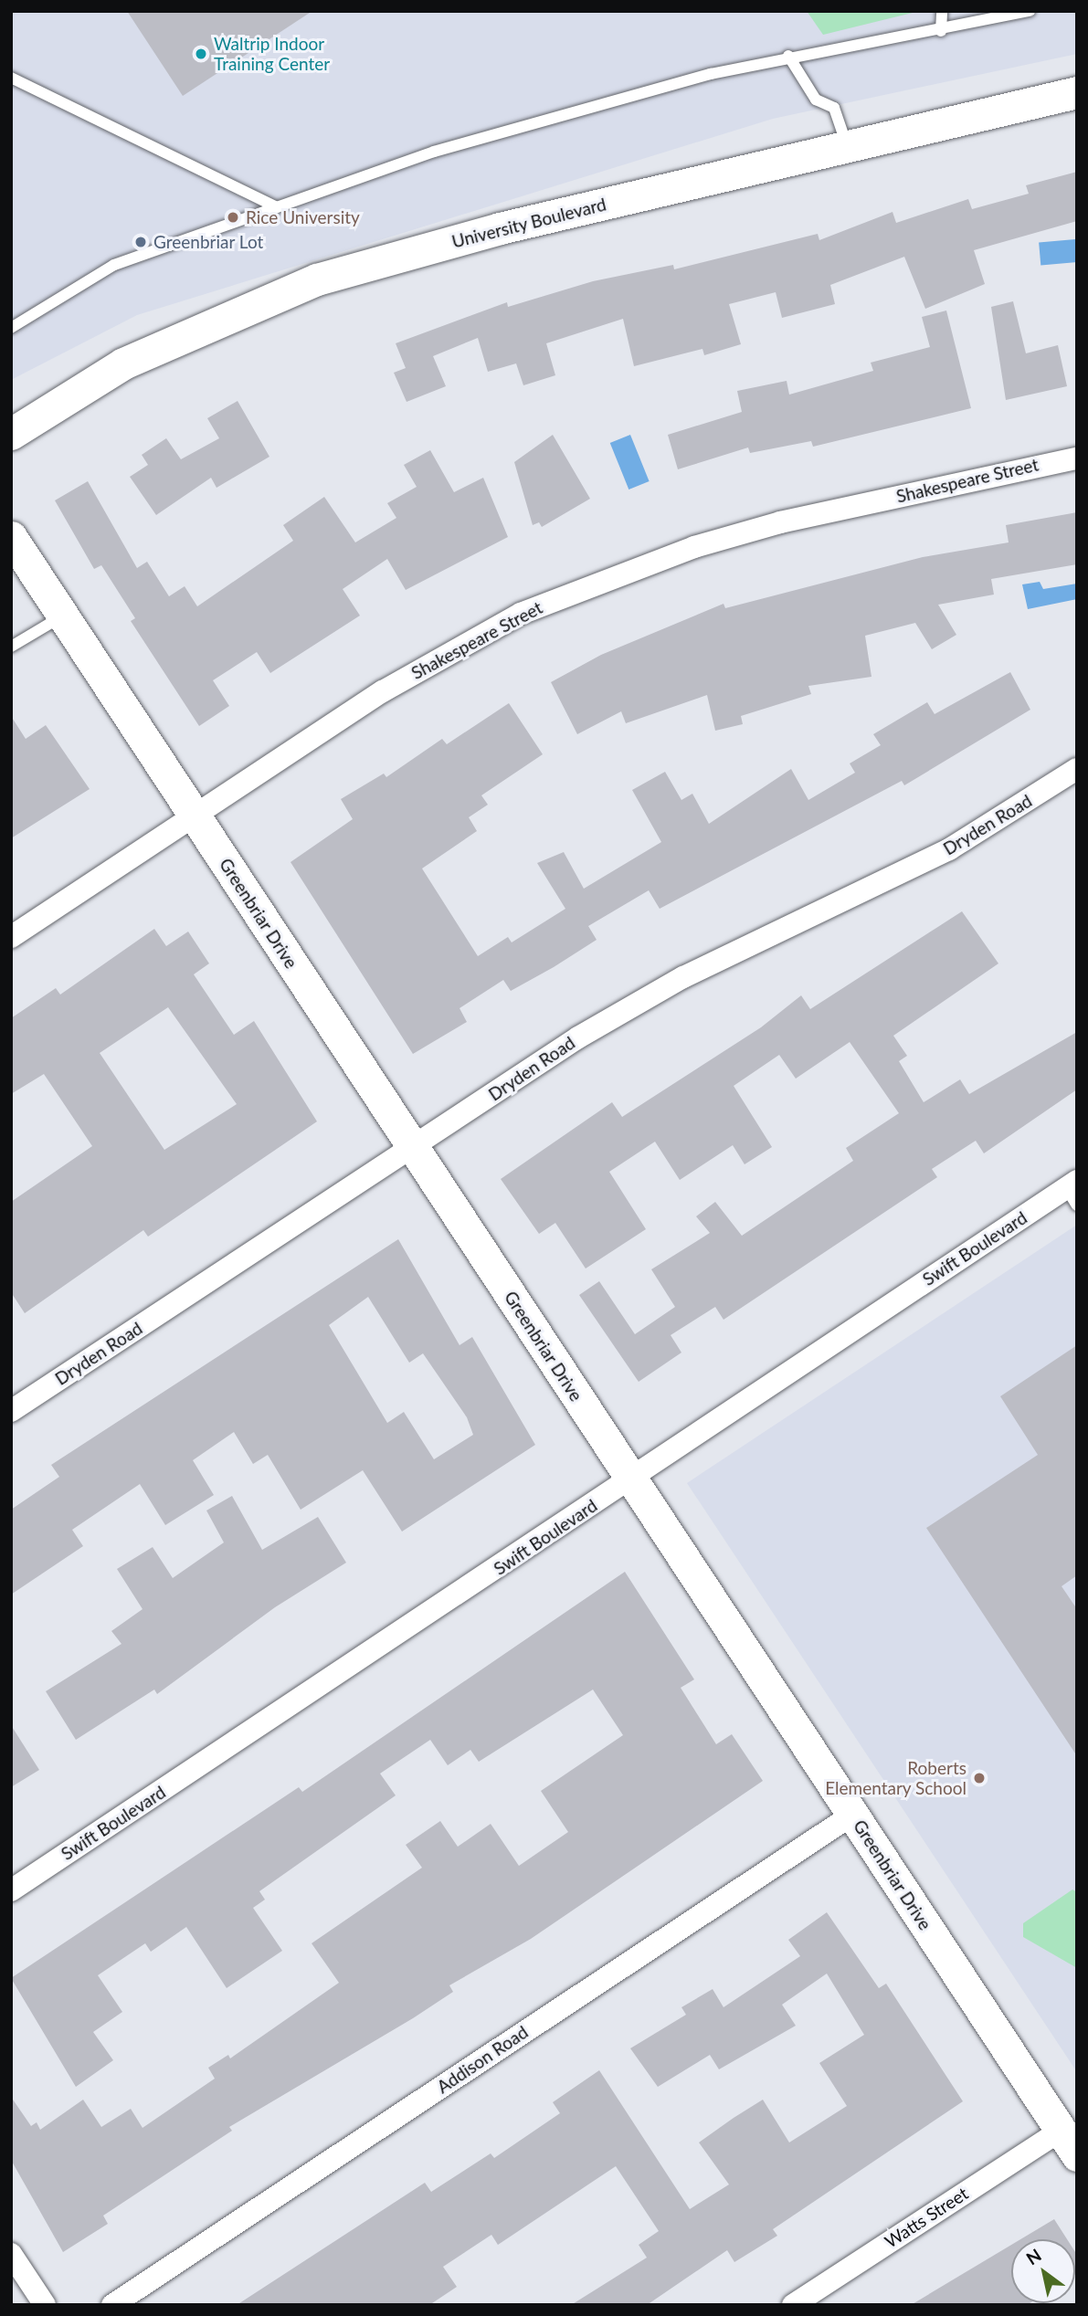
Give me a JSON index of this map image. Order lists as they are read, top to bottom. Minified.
{"streets":{"main road":["University Boulevard","Greenbriar Drive"],"street":["Shakespeare Street","Dryden Road","Swift Boulevard","Addison Road","Watts Street"]},"crossings":[["Shakespeare Street","Greenbriar Drive"],["Dryden Road","Greenbriar Drive"],["Greenbriar Drive","Swift Boulevard"],["Greenbriar Drive","Addison Road"],["Greenbriar Drive","Watts Street"]],"places":["Waltrip Indoor Training Center","Rice University","Greenbriar Lot","Roberts Elementary School"],"north":"top left"}
